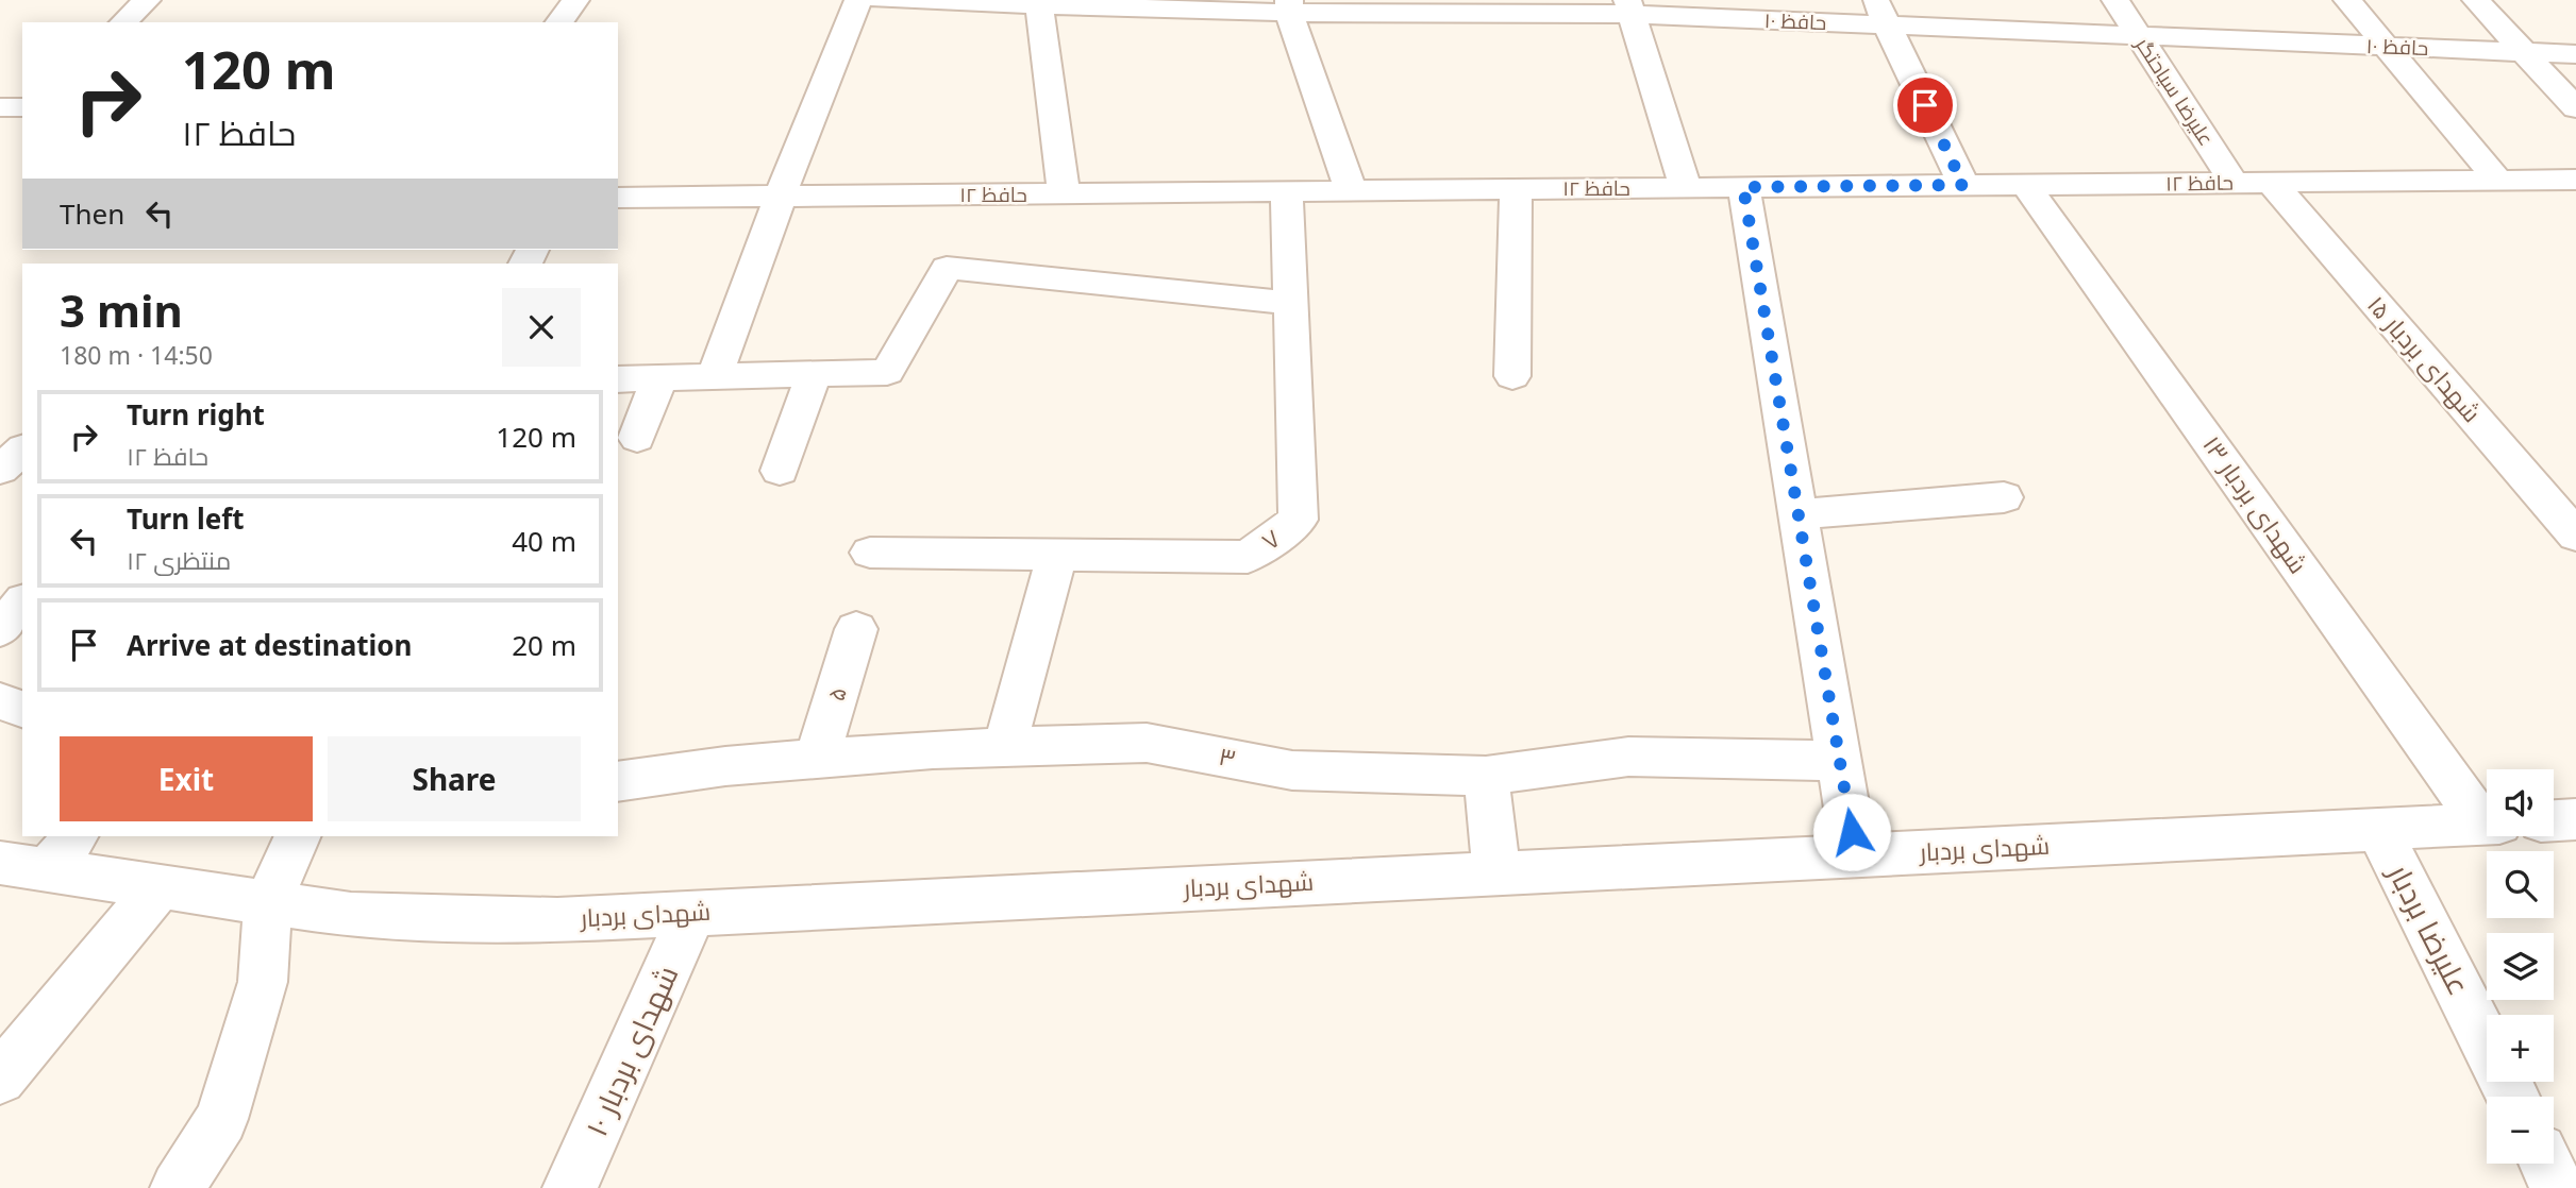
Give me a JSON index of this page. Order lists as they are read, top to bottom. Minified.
{"streets":{"street":["حافظ ۱۰","علیرضا سیاحتگر","حافظ ۱۲","شهدای بردبار ۱۵","شهدای بردبار ۱۳","۷","۵","۳","شهدای بردبار","علیرضا بردبار","شهدای بردبار ۱۰"]},"crossings":[["حافظ ۱۰","علیرضا سیاحتگر"],["علیرضا سیاحتگر","حافظ ۱۲"],["حافظ ۱۲","شهدای بردبار ۱۵"],["حافظ ۱۲","شهدای بردبار ۱۳"],["حافظ ۱۲","۷"],["۵","۳"],["شهدای بردبار","علیرضا بردبار"],["شهدای بردبار","شهدای بردبار ۱۰"]],"page":{"turn":["120 m","حافظ ۱۲"],"then":"Then","heading":["3 min","180 m · 14:50"],"list":[{"name":"Turn right","note":"حافظ ۱۲","value":"120 m"},{"name":"Turn left","note":"منتظری ۱۲","value":"40 m"},{"name":"Arrive at destination","value":"20 m"}],"buttons":["Exit","Share"],"map_buttons":["+","−"]}}
